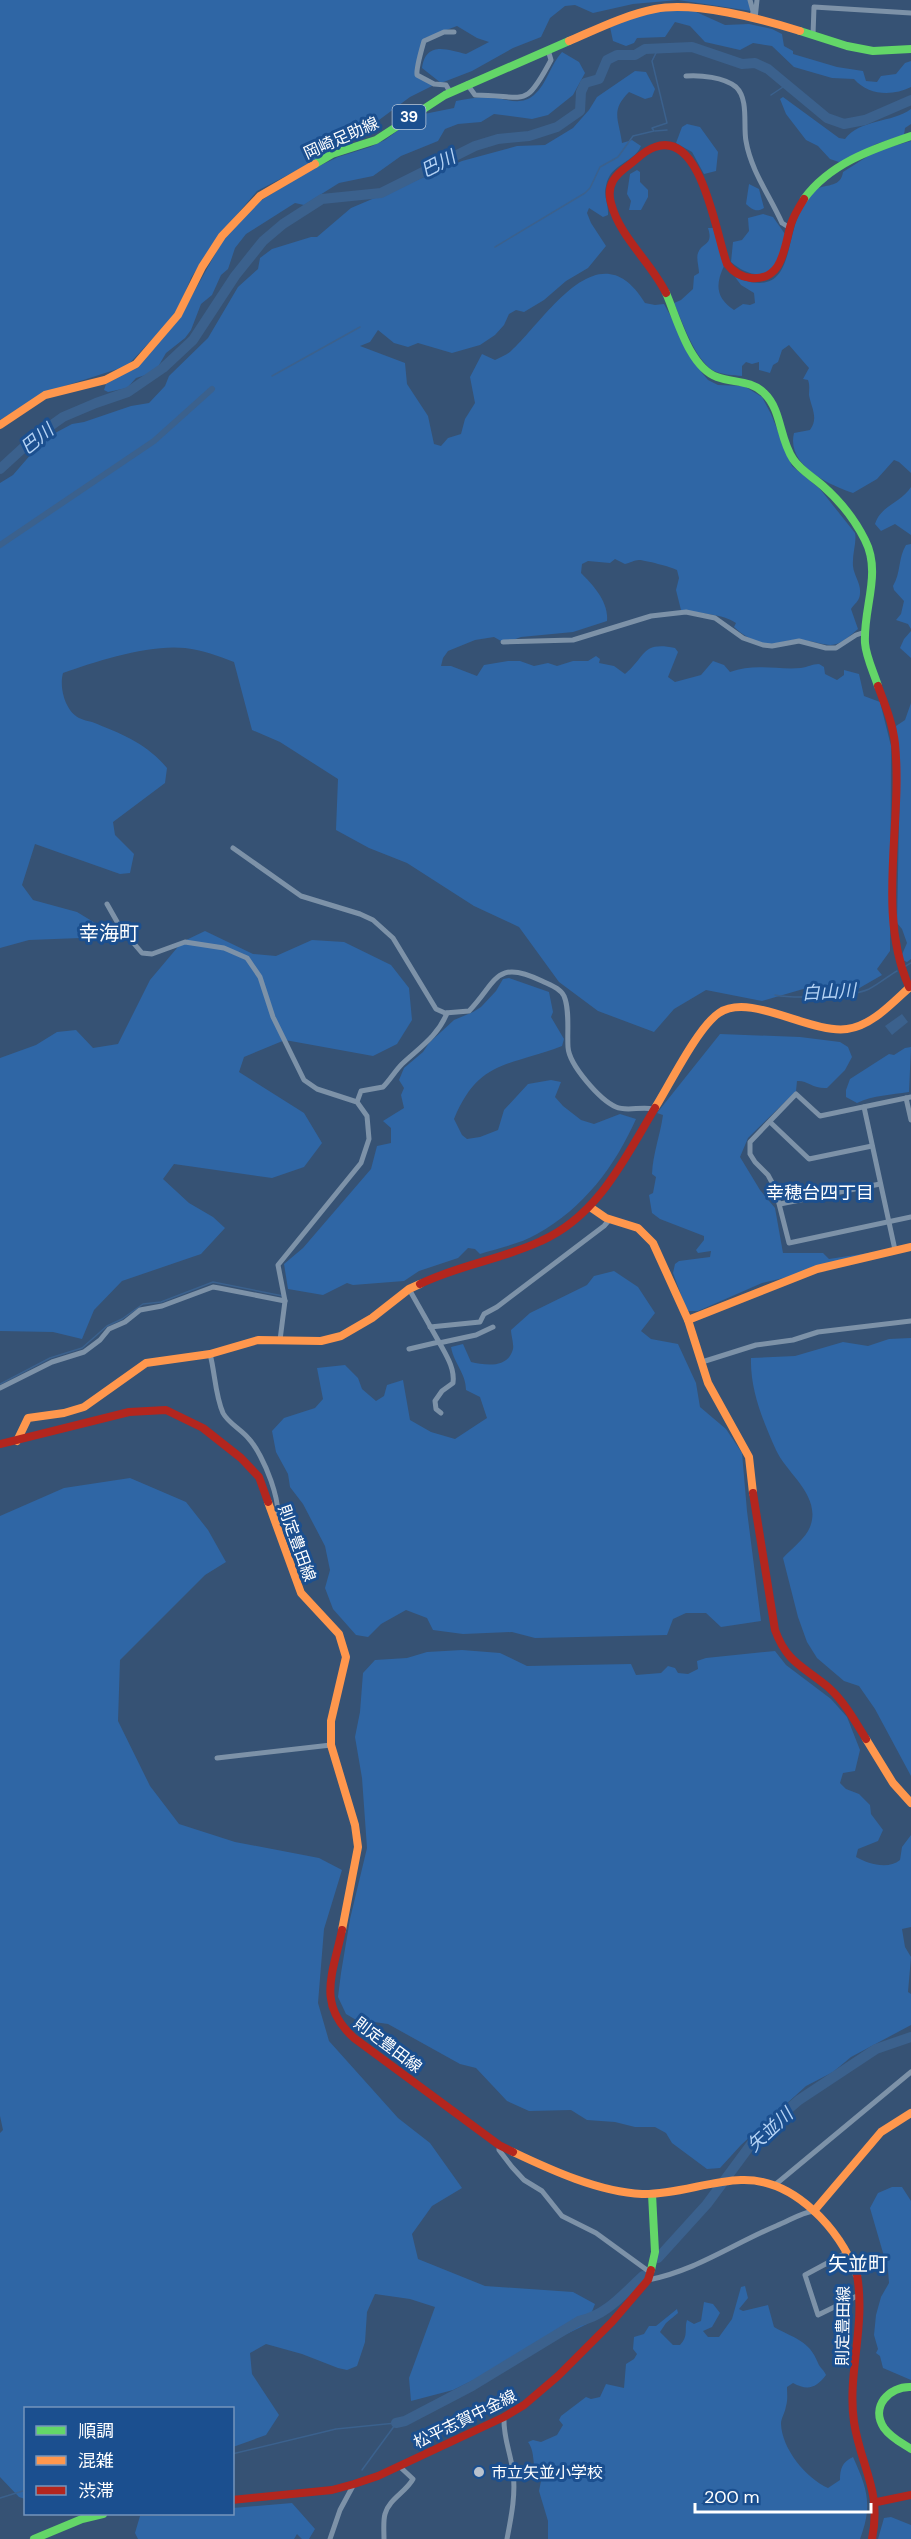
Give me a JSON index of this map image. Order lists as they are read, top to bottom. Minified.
{"streets":{"main road":["39","岡崎足助線","則定豊田線","松平志賀中金線"]},"districts":["幸海町","幸穂台四丁目","矢並町"],"water":["巴川","白山川","矢並川"],"places":["市立矢並小学校"],"legend":["順調","混雑","渋滞"],"scale_bar":"200 m"}
